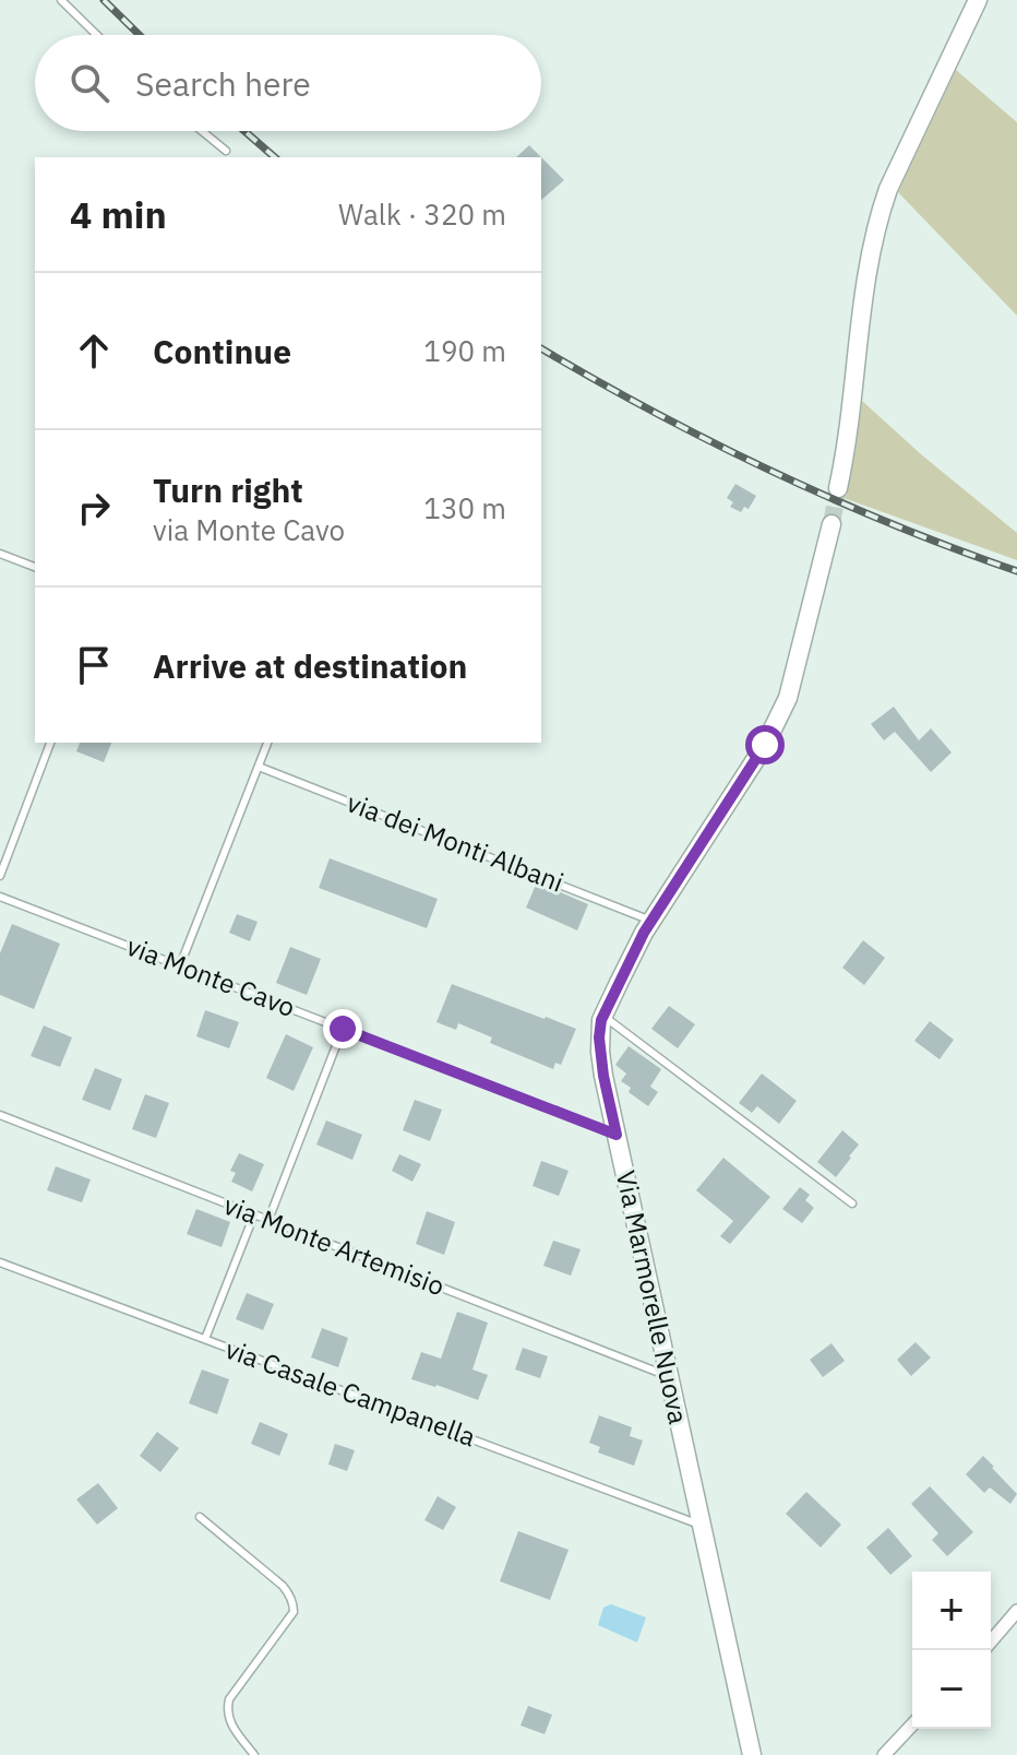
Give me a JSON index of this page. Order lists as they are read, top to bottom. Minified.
{"streets":{"street":["Via Marmorelle Nuova"],"lane":["via dei Monti Albani","via Monte Cavo","via Monte Artemisio","via Casale Campanella"]},"crossings":[["via dei Monti Albani","Via Marmorelle Nuova"],["via Monte Cavo","Via Marmorelle Nuova"],["via Monte Artemisio","Via Marmorelle Nuova"],["Via Marmorelle Nuova","via Casale Campanella"]],"page":{"search":"Search here","heading":["4 min","Walk · 320 m"],"list":[["Continue","190 m"],["Turn right","via Monte Cavo","130 m"],"Arrive at destination"],"map_buttons":["+","−"]}}
